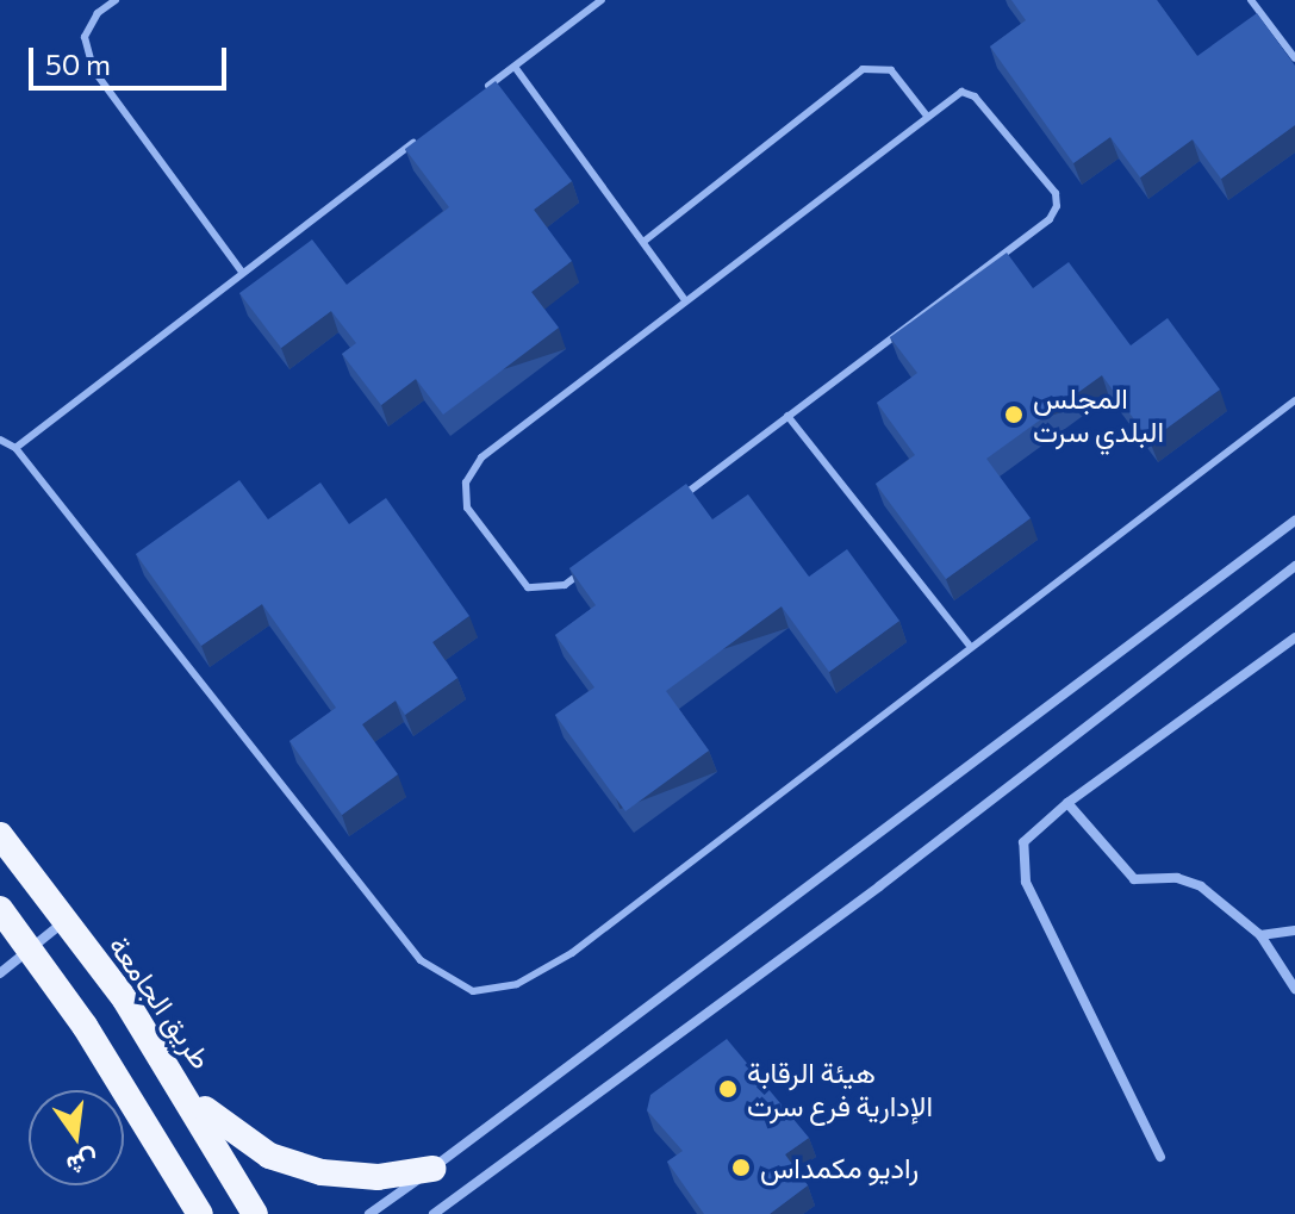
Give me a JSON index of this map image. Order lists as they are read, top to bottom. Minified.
{"streets":{"highway":["طريق الجامعة"]},"places":["المجلس البلدي سرت","هيئة الرقابة الإدارية فرع سرت","راديو مكمداس"],"scale_bar":"50 m","north":"bottom"}
